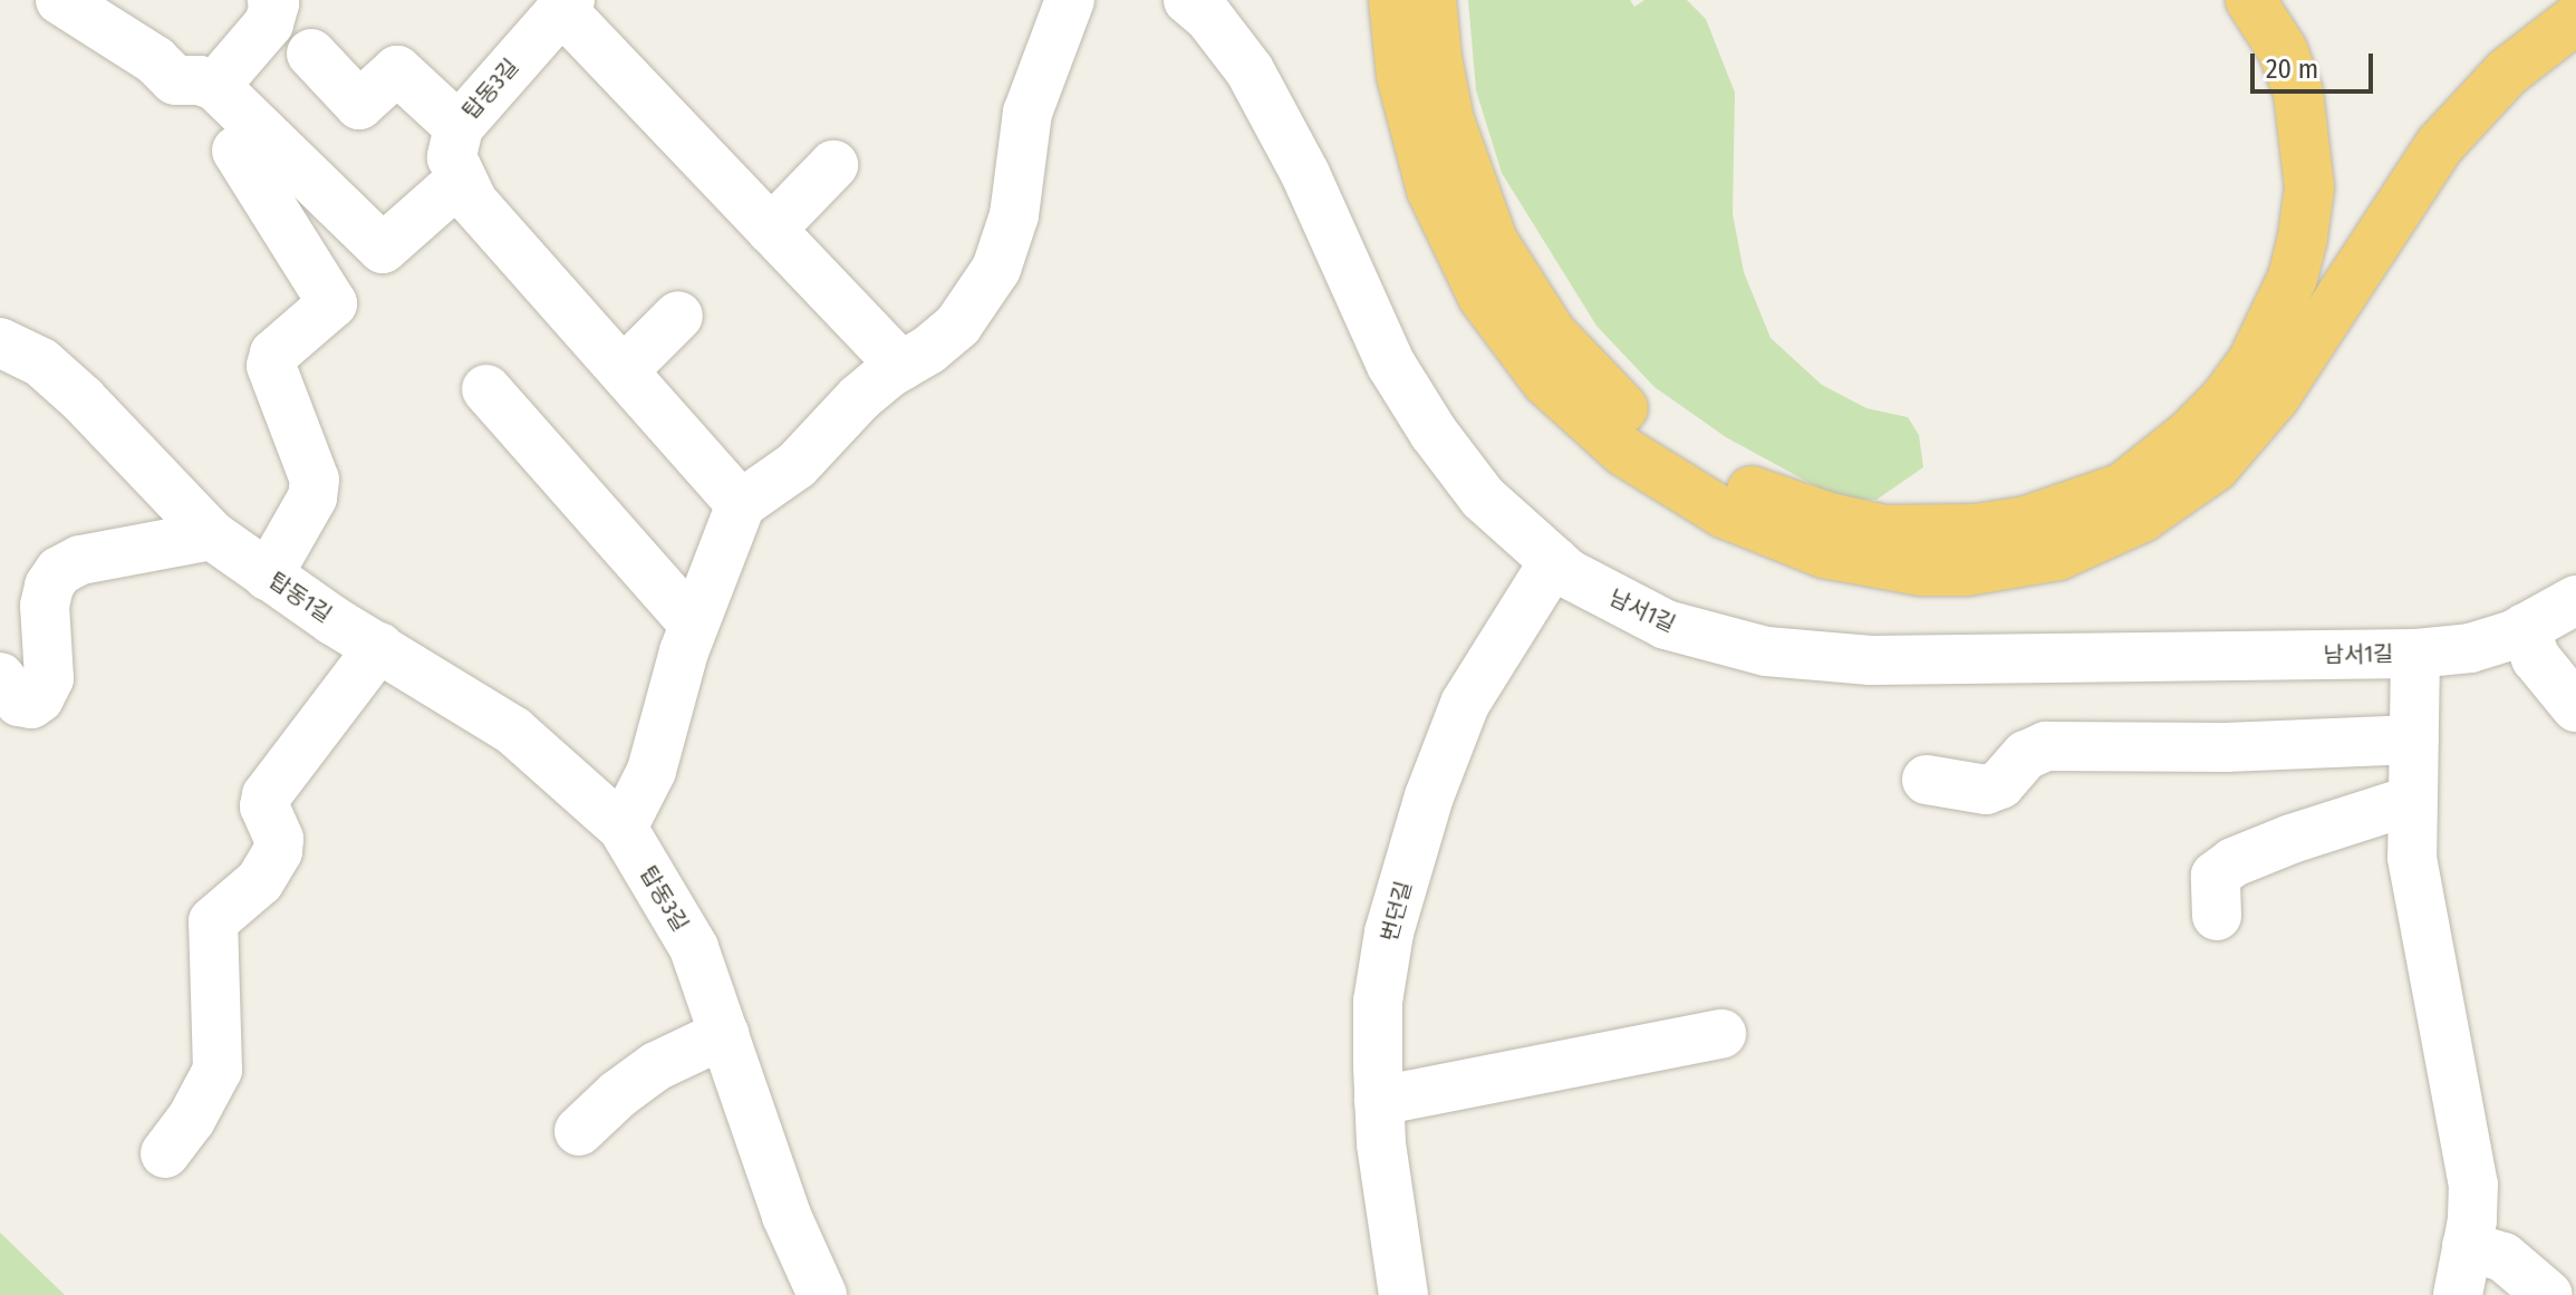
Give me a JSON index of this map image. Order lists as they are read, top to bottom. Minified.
{"streets":{"street":["탑동3길","탑동1길","남서1길","번던길"]},"crossings":[["탑동3길","탑동1길"],["남서1길","번던길"]],"scale_bar":"20 m"}
